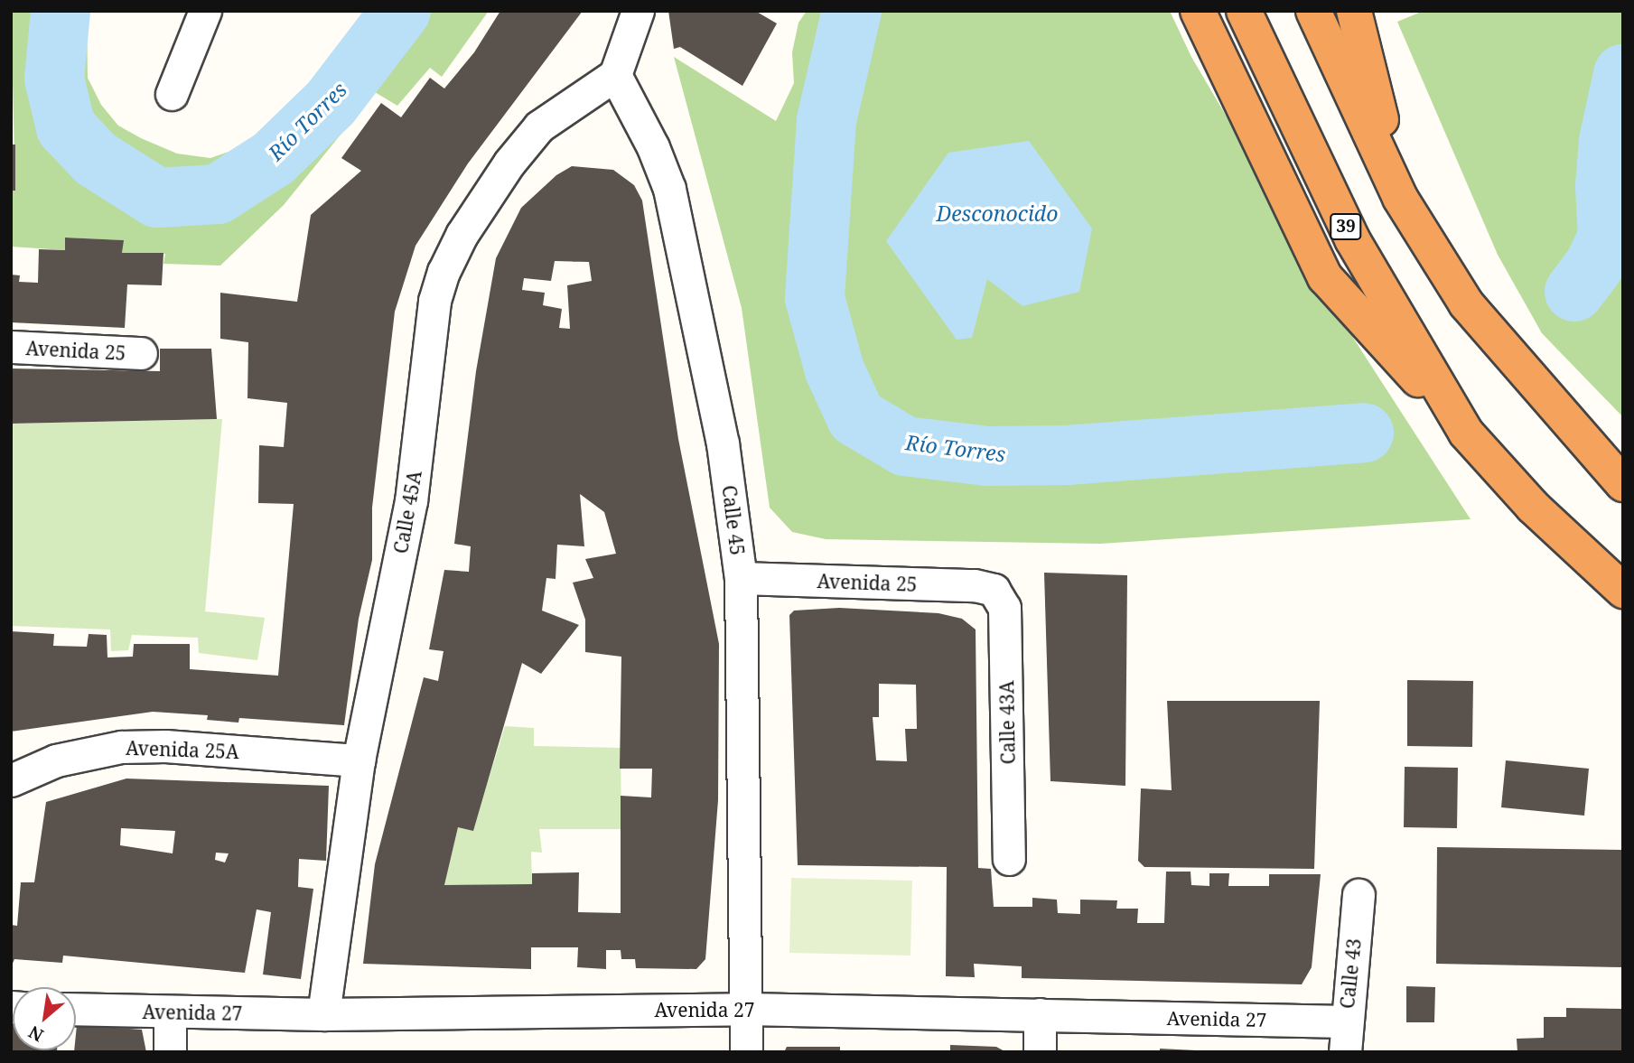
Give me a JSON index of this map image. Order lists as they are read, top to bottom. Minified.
{"streets":{"highway":["39"],"street":["Avenida 25","Calle 45A","Calle 45","Calle 43A","Avenida 25A","Calle 43","Avenida 27"]},"crossings":[["Avenida 25","Calle 45"],["Avenida 25","Calle 43A"],["Calle 45A","Calle 45"],["Calle 45A","Avenida 25A"],["Calle 45A","Avenida 27"],["Calle 45","Avenida 27"],["Calle 43","Avenida 27"]],"water":["Río Torres","Desconocido"],"north":"bottom left"}
